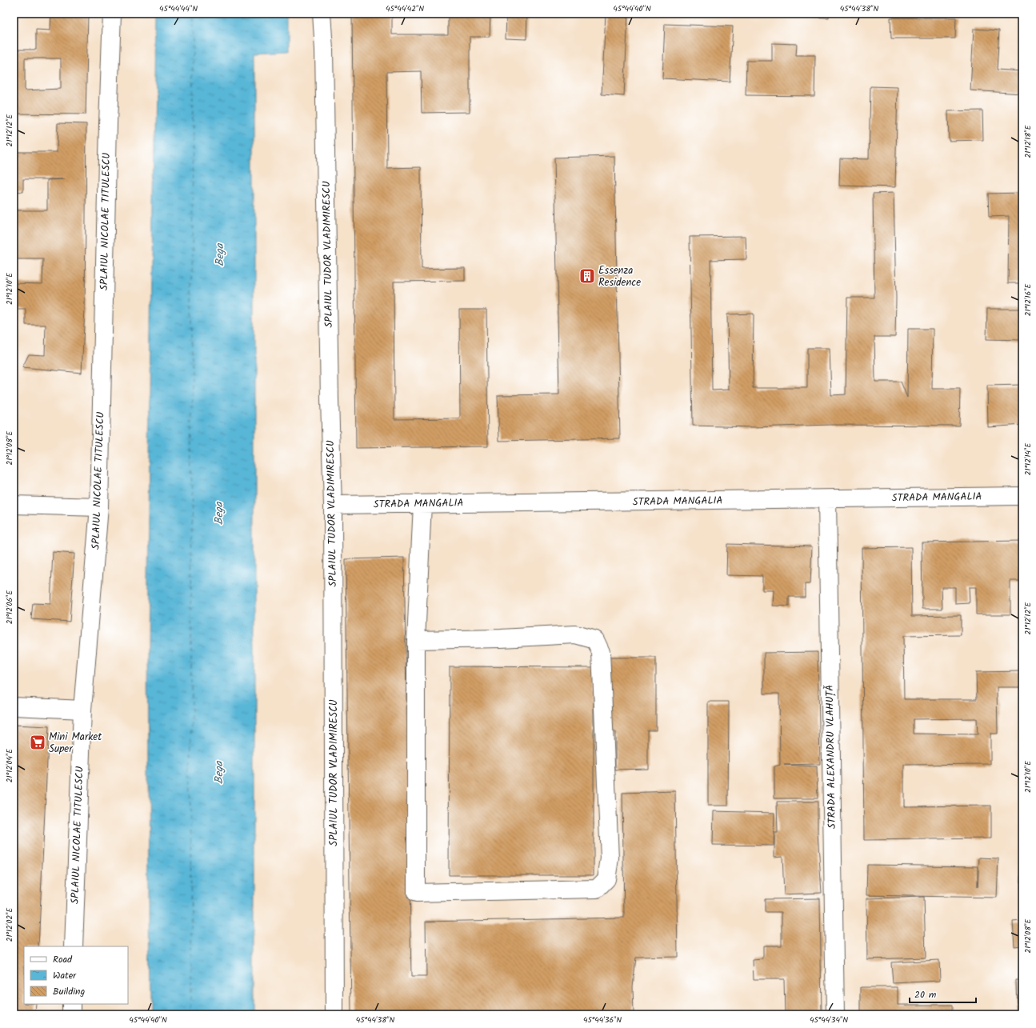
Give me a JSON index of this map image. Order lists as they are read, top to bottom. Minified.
{"streets":{"street":["SPLAIUL NICOLAE TITULESCU","SPLAIUL TUDOR VLADIMIRESCU","STRADA MANGALIA","STRADA ALEXANDRU VLAHUȚĂ"]},"crossings":[["SPLAIUL TUDOR VLADIMIRESCU","STRADA MANGALIA"],["STRADA MANGALIA","STRADA ALEXANDRU VLAHUȚĂ"]],"water":["Bega"],"places":{"building":["Essenza Residence"],"supermarket":["Mini Market Super"]},"legend":["Road","Water","Building"],"scale_bar":"20 m","coordinates":["45°44'44\"N","45°44'42\"N","45°44'40\"N","45°44'38\"N","21°12'12\"E","21°12'18\"E","21°12'10\"E","21°12'16\"E","21°12'08\"E","21°12'14\"E","21°12'06\"E","21°12'04\"E","21°12'02\"E","45°44'36\"N","45°44'34\"N"]}
